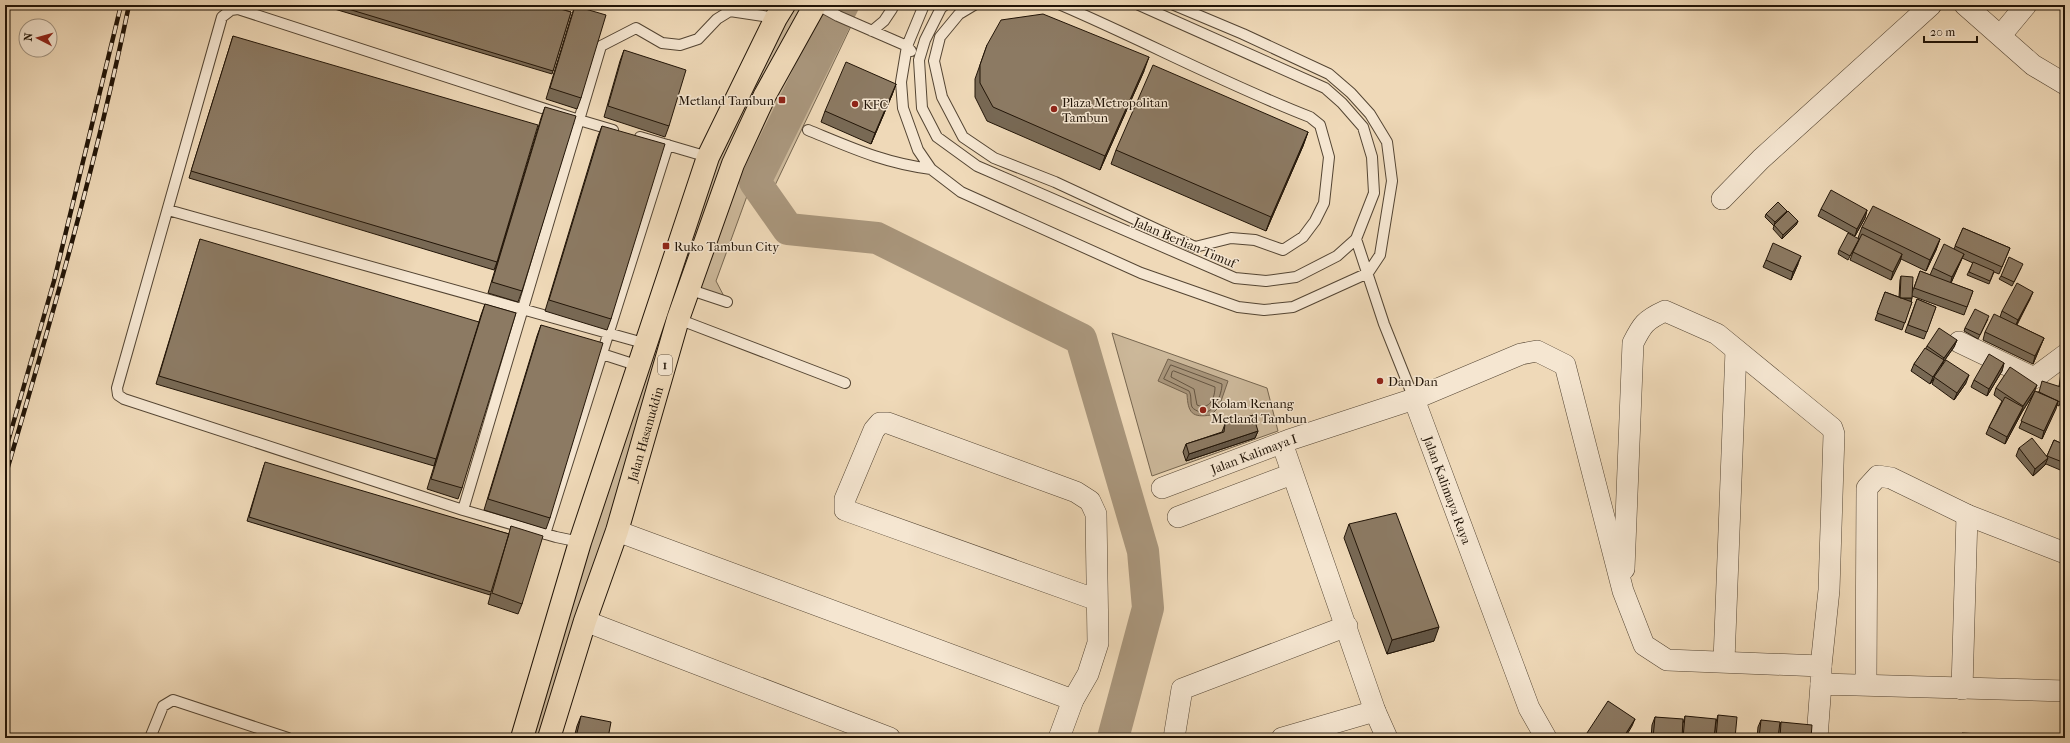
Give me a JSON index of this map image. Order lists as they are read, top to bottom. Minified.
{"streets":{"highway":["1","Jalan Hasanuddin"],"street":["Jalan Kalimaya I","Jalan Kalimaya Raya"],"lane":["Jalan Berlian Timuf"]},"crossings":[["Jalan Berlian Timuf","Jalan Kalimaya Raya"],["Jalan Kalimaya I","Jalan Kalimaya Raya"]],"places":{"transit":["Metland Tambun","Ruko Tambun City"],"other":["KFC","Plaza Metropolitan Tambun","Dan Dan","Kolam Renang Metland Tambun"]},"scale_bar":"20 m","north":"left"}
